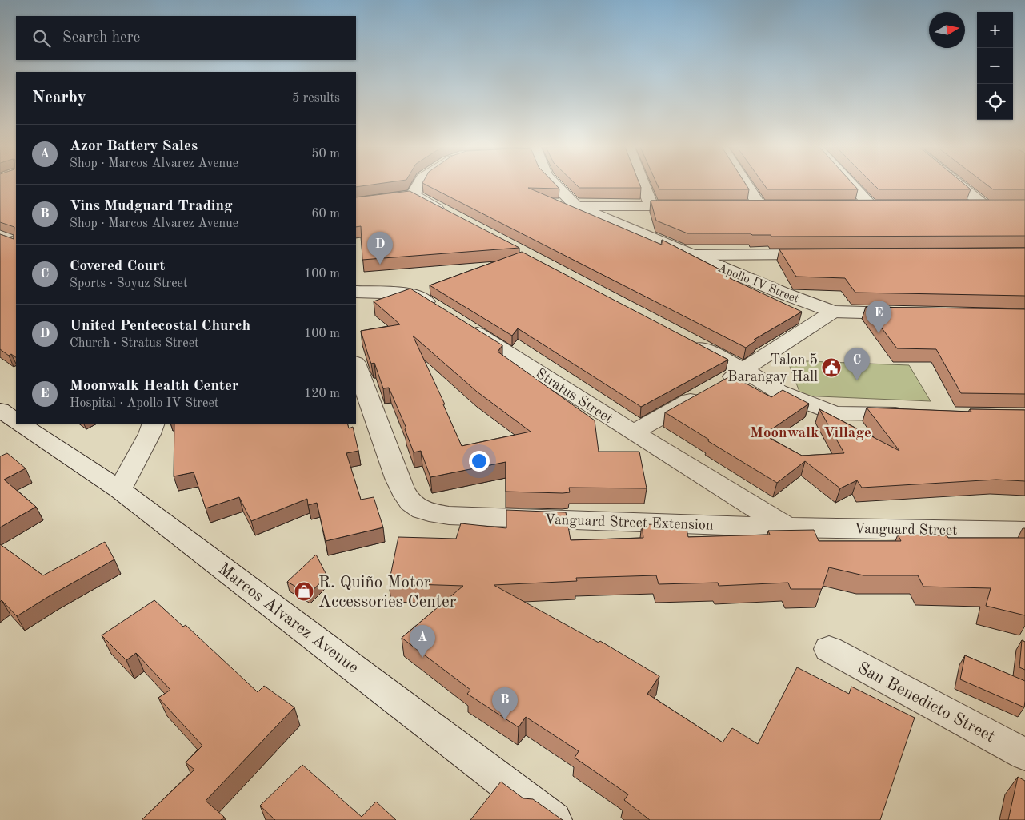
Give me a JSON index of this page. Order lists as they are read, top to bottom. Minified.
{"streets":{"street":["Apollo IV Street","Stratus Street","Vanguard Street Extension","Vanguard Street","Marcos Alvarez Avenue","San Benedicto Street"]},"crossings":[["Stratus Street","Vanguard Street Extension"],["Stratus Street","Vanguard Street"],["Vanguard Street Extension","Vanguard Street"]],"districts":["Moonwalk Village"],"places":{"public building":["Talon 5 Barangay Hall"],"shop":["R. Quiño Motor Accessories Center"]},"north":"right","page":{"map_buttons":["+","−"],"search":"Search here","heading":["Nearby","5 results"],"list":[{"mark":"A","name":"Azor Battery Sales","note":"Shop · Marcos Alvarez Avenue","value":"50 m"},{"mark":"B","name":"Vins Mudguard Trading","note":"Shop · Marcos Alvarez Avenue","value":"60 m"},{"mark":"C","name":"Covered Court","note":"Sports · Soyuz Street","value":"100 m"},{"mark":"D","name":"United Pentecostal Church","note":"Church · Stratus Street","value":"100 m"},{"mark":"E","name":"Moonwalk Health Center","note":"Hospital · Apollo IV Street","value":"120 m"}],"pins":["D","E","C","A","B"]}}
